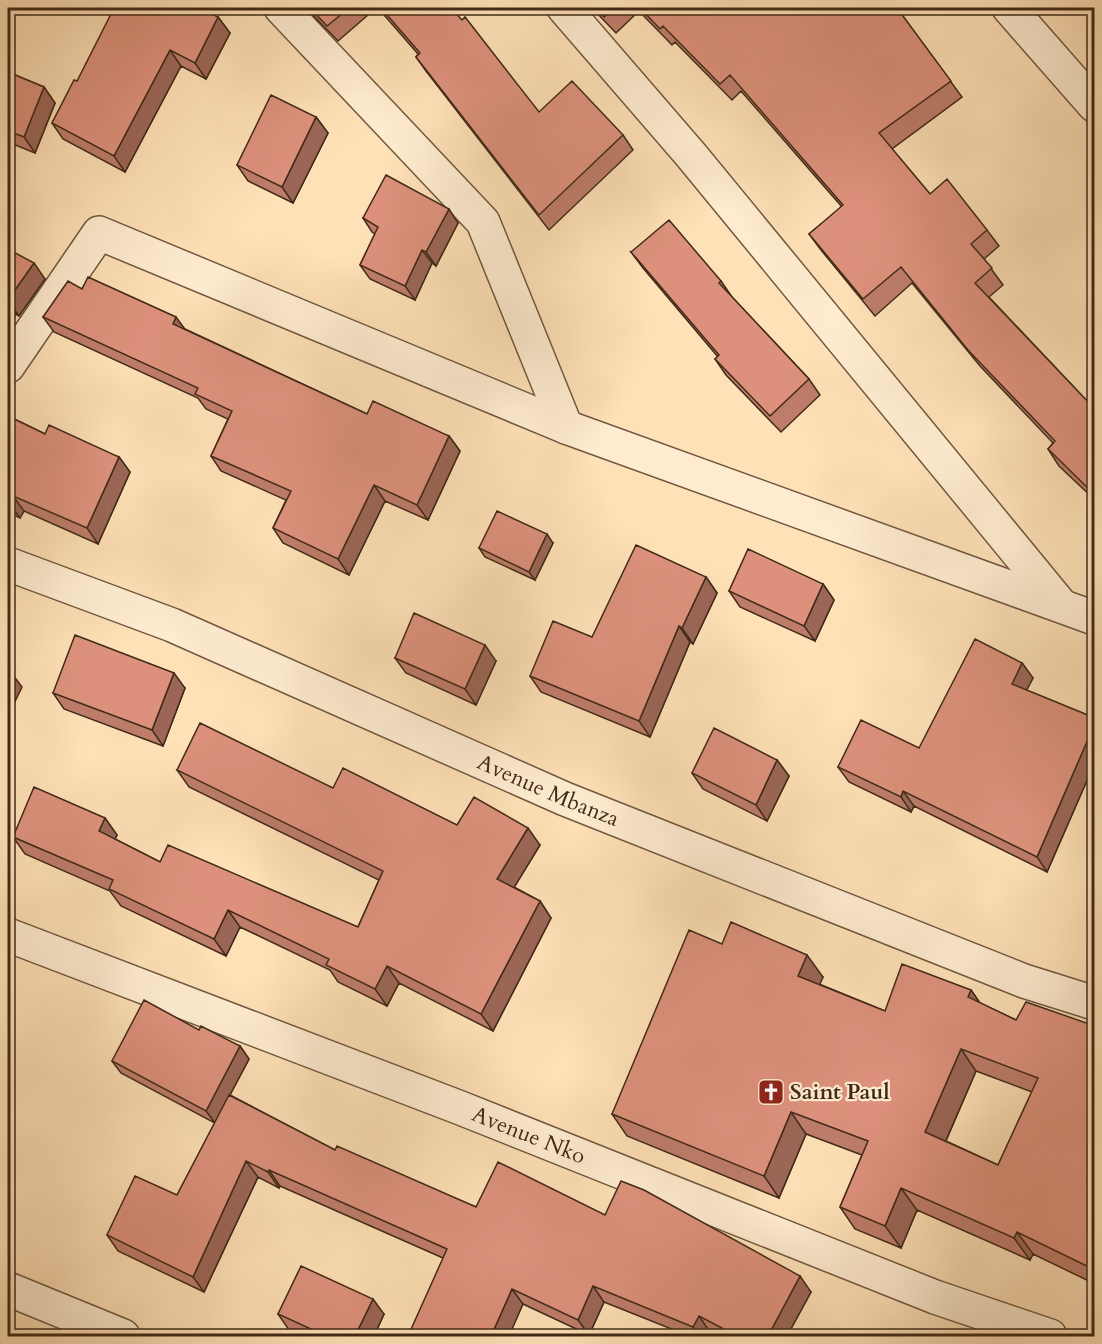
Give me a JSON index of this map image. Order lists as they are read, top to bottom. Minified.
{"streets":{"street":["Avenue Mbanza","Avenue Nko"]},"places":{"church":["Saint Paul"]}}
